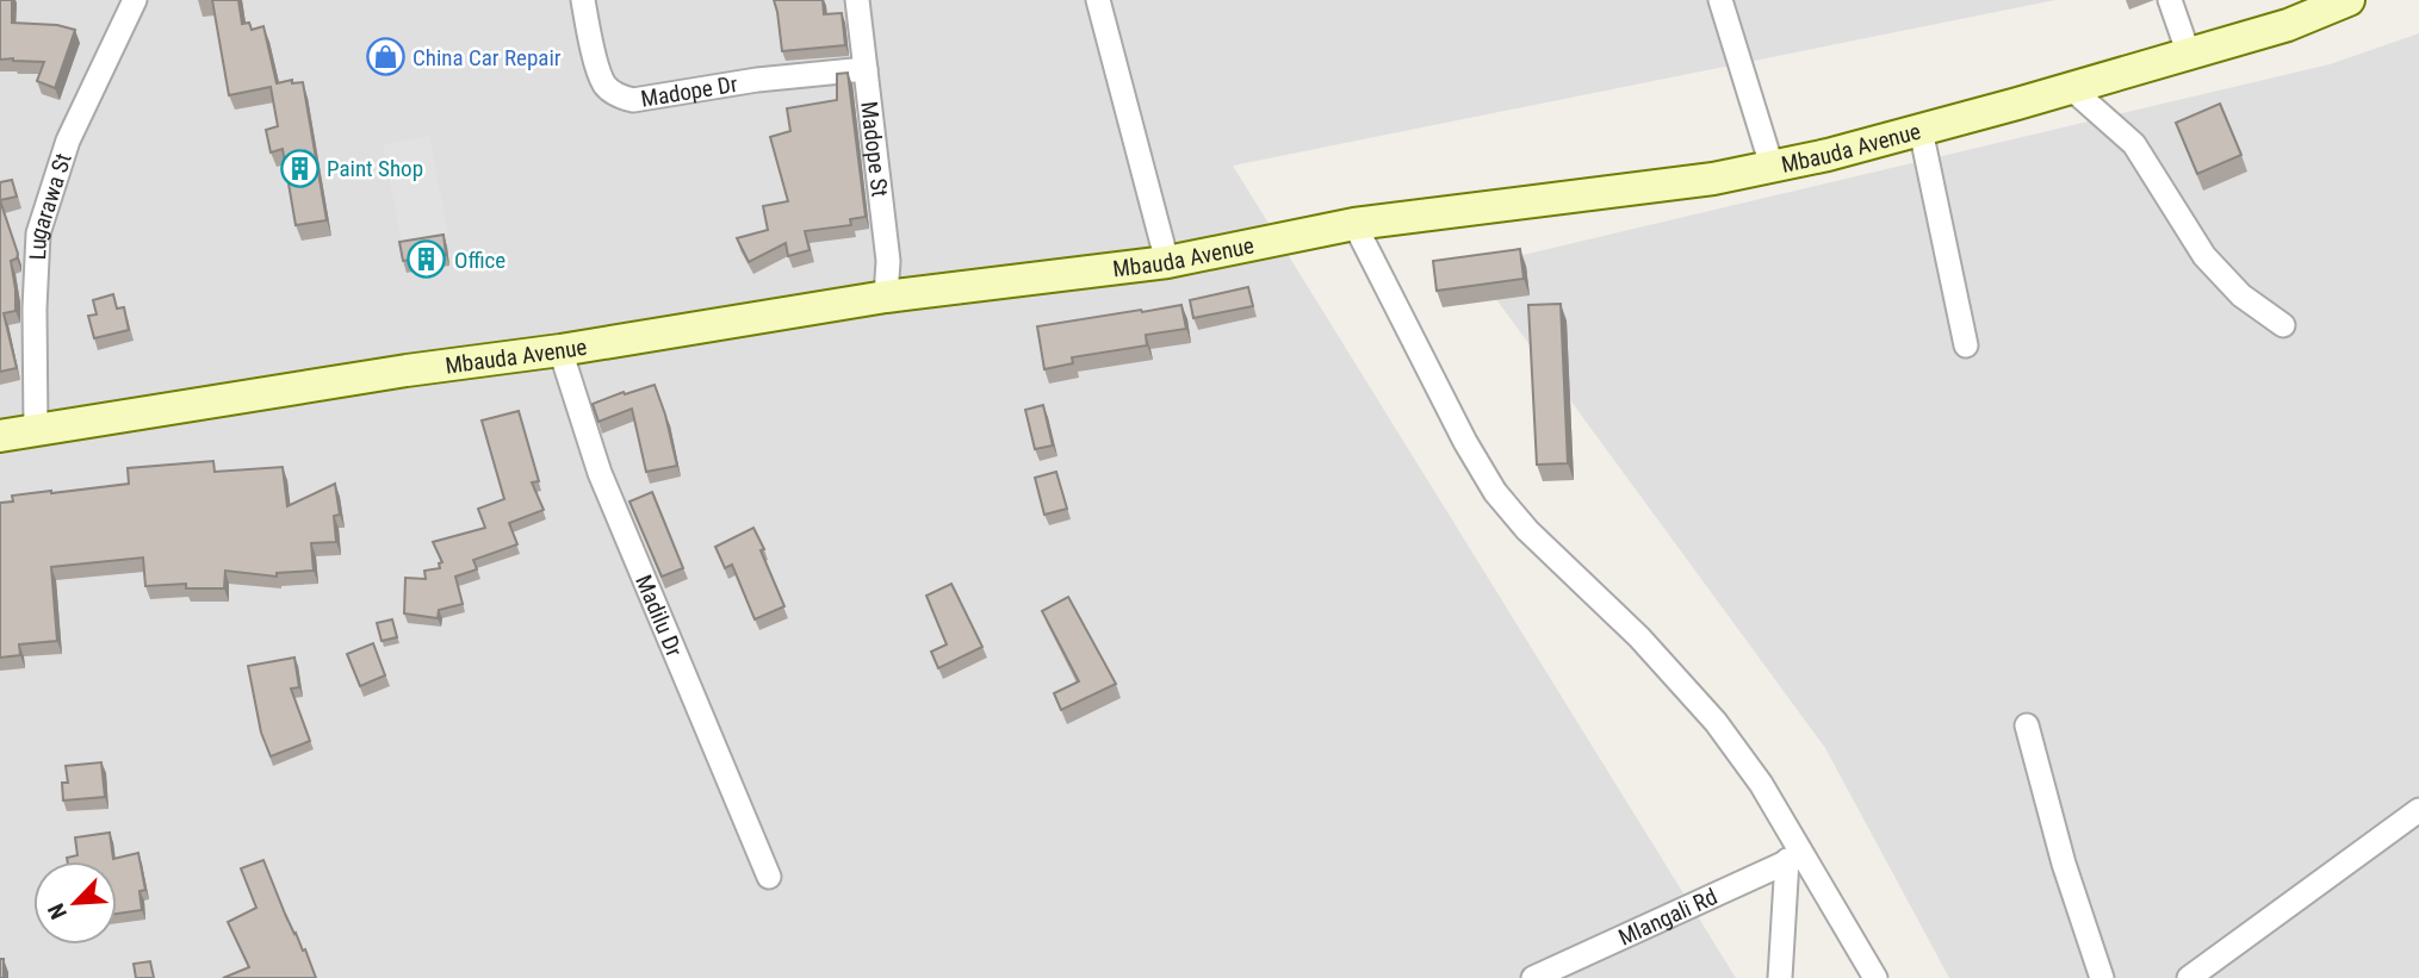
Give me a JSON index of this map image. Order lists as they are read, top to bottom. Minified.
{"streets":{"street":["Madope Dr","Mbauda Avenue","Madope St","Lugarawa St","Madilu Dr","Mlangali Rd"]},"crossings":[["Madope Dr","Madope St"],["Mbauda Avenue","Madope St"],["Mbauda Avenue","Lugarawa St"],["Mbauda Avenue","Madilu Dr"]],"places":{"shop":["China Car Repair"],"building":["Paint Shop","Office"]},"north":"bottom left"}
